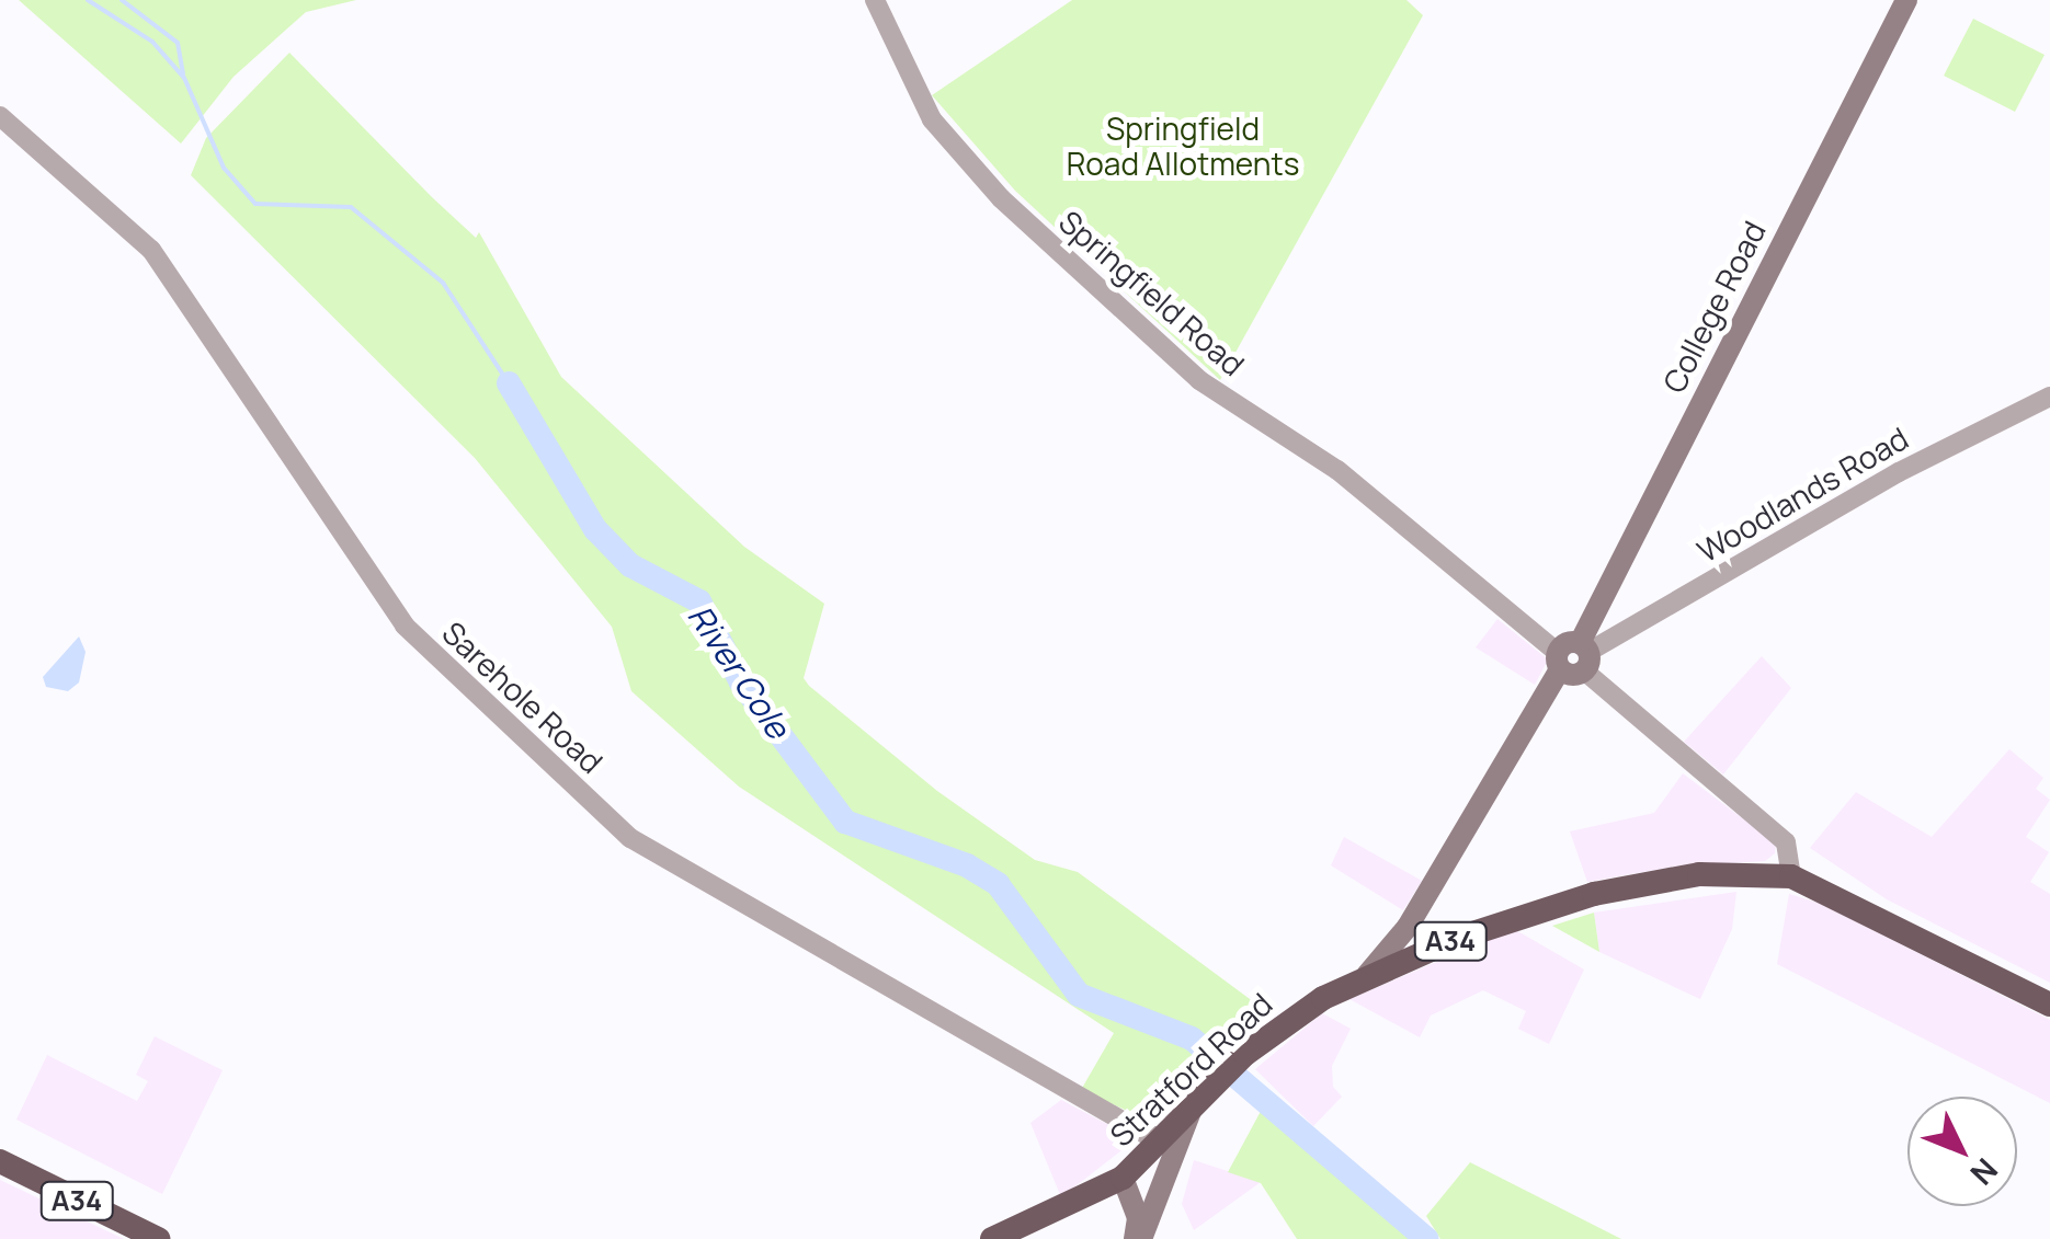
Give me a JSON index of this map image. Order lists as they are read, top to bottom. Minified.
{"streets":{"highway":["A34","Stratford Road"],"main road":["College Road"],"street":["Springfield Road","Woodlands Road","Sarehole Road"]},"crossings":[["College Road","Woodlands Road"],["Sarehole Road","Stratford Road"]],"water":["River Cole"],"parks":["Springfield Road Allotments"],"north":"bottom right"}
